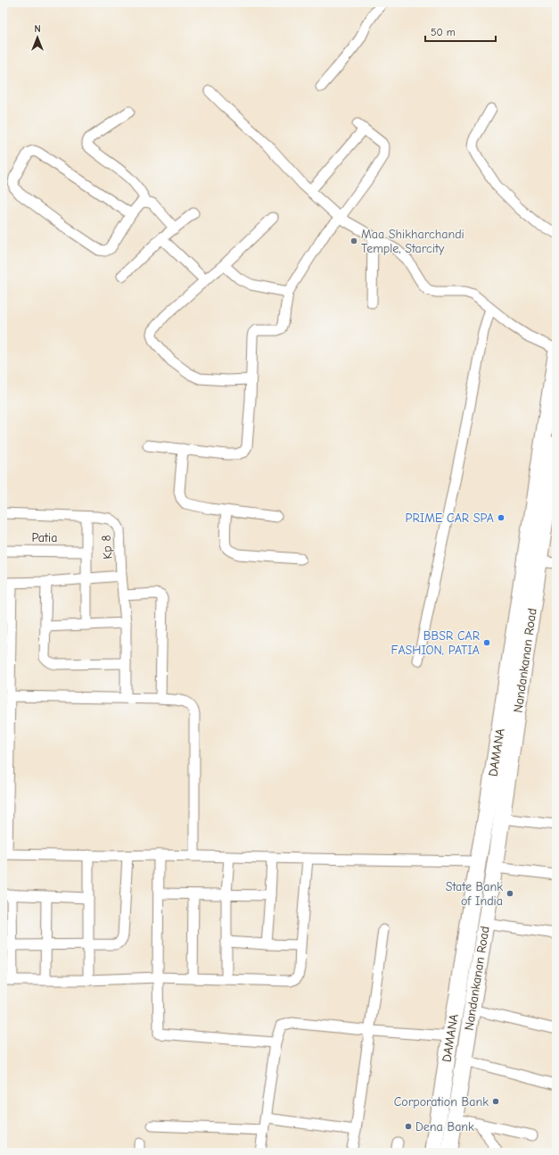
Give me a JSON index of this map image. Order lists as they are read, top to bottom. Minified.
{"streets":{"main road":["Nandankanan Road","DAMANA"],"street":["Patia","Kp 8"]},"crossings":[["Nandankanan Road","DAMANA"]],"places":["Maa Shikharchandi Temple, Starcity","PRIME CAR SPA","BBSR CAR FASHION, PATIA","State Bank of India","Corporation Bank","Dena Bank"],"scale_bar":"50 m","north":"top"}
